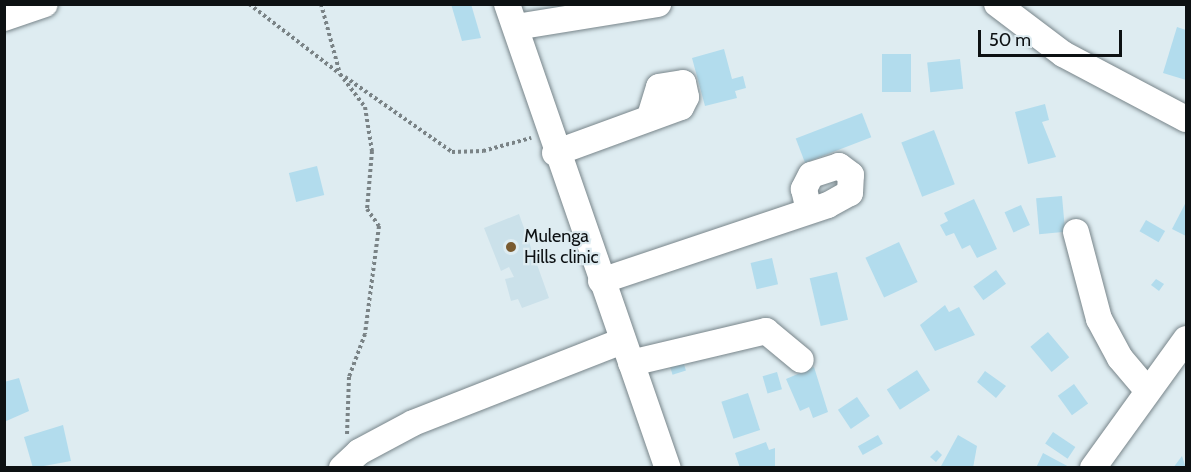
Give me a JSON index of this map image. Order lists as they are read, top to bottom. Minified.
{"places":["Mulenga Hills clinic"],"scale_bar":"50 m"}
